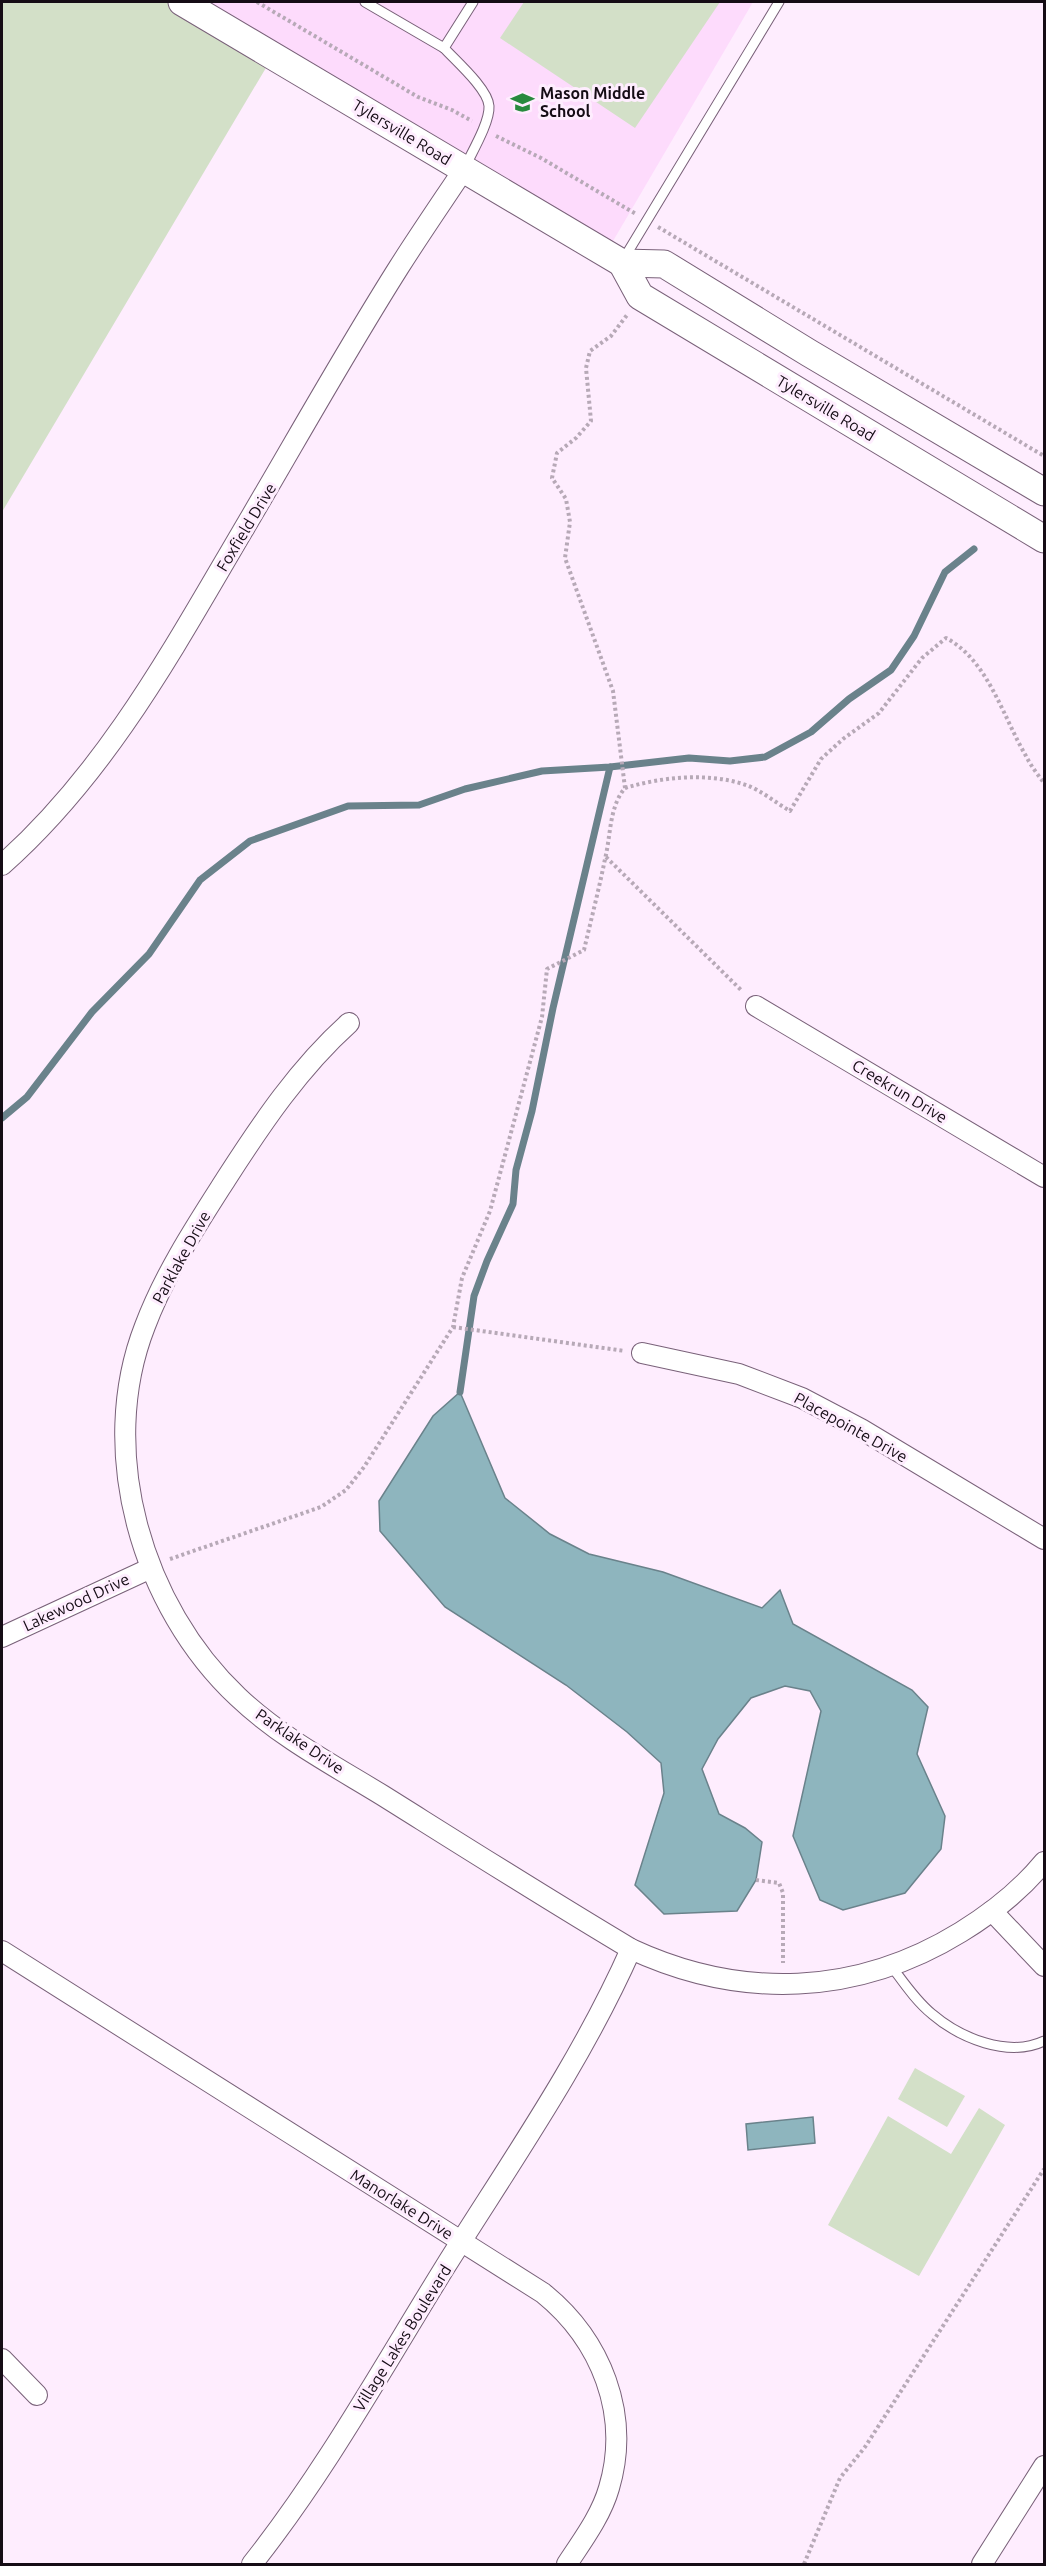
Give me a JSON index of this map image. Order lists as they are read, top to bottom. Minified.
{"streets":{"main road":["Tylersville Road"],"street":["Foxfield Drive","Creekrun Drive","Parklake Drive","Placepointe Drive","Lakewood Drive","Manorlake Drive","Village Lakes Boulevard"]},"crossings":[["Tylersville Road","Foxfield Drive"],["Parklake Drive","Lakewood Drive"],["Parklake Drive","Village Lakes Boulevard"],["Manorlake Drive","Village Lakes Boulevard"]],"places":{"school or university":["Mason Middle School"]}}
